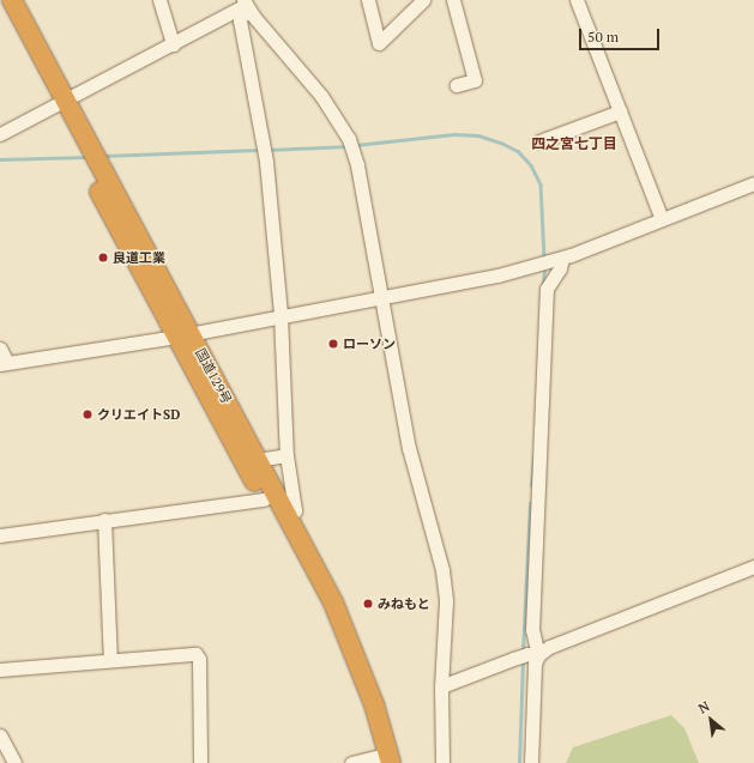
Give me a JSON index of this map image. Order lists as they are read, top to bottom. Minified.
{"streets":{"highway":["国道129号"]},"districts":["四之宮七丁目"],"places":["良道工業","ローソン","クリエイトSD","みねもと"],"scale_bar":"50 m","north":"top left"}
